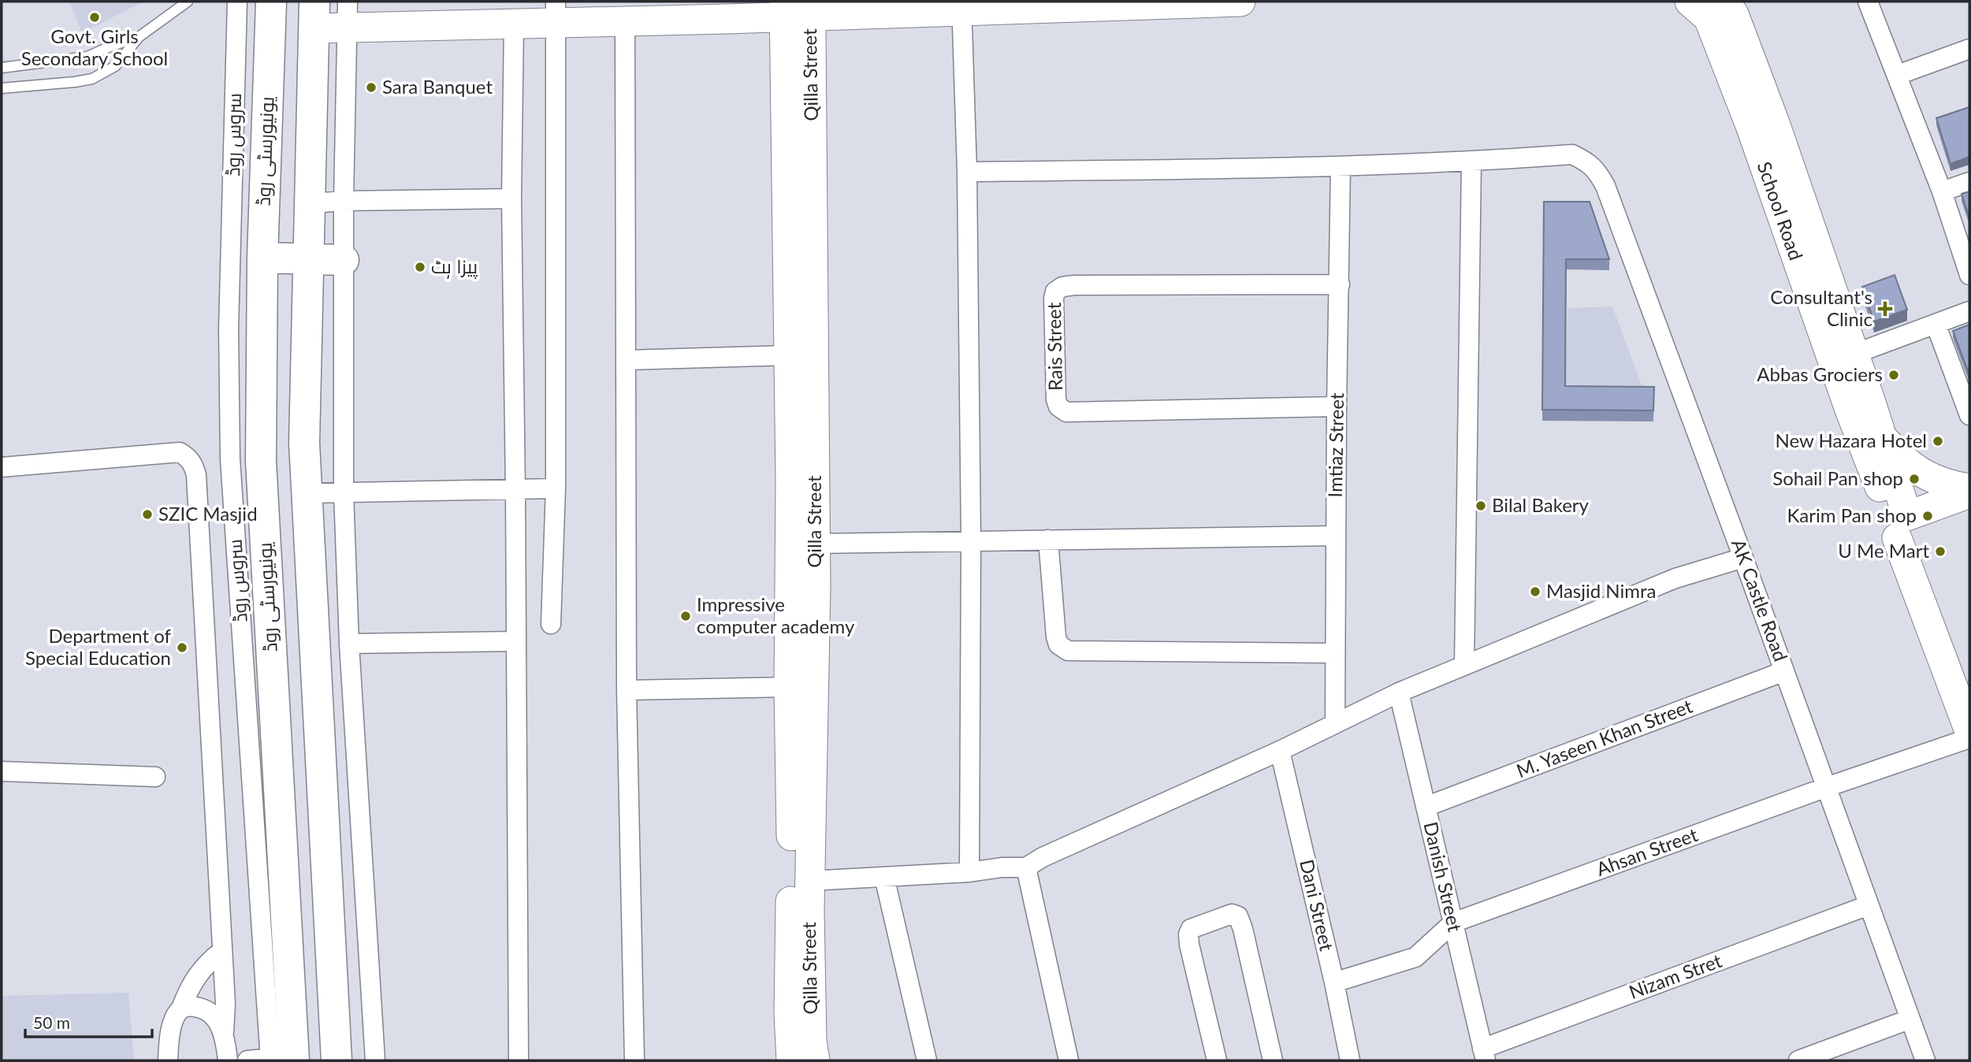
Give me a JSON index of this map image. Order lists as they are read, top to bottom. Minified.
{"streets":{"main road":["یونیورسٹی روڈ"],"street":["Qilla Street","سروس روڈ","School Road","Rais Street","Imtiaz Street","AK Castle Road","M. Yaseen Khan Street","Ahsan Street","Danish Street","Dani Street","Nizam Stret"]},"crossings":[["سروس روڈ","یونیورسٹی روڈ"],["Rais Street","Imtiaz Street"],["AK Castle Road","M. Yaseen Khan Street"],["AK Castle Road","Ahsan Street"],["AK Castle Road","Nizam Stret"],["M. Yaseen Khan Street","Danish Street"],["Ahsan Street","Danish Street"],["Ahsan Street","Dani Street"],["Danish Street","Nizam Stret"]],"places":{"other":["Govt. Girls Secondary School","Sara Banquet","پیزا ہٹ","Abbas Grociers","New Hazara Hotel","Sohail Pan shop","Bilal Bakery","SZIC Masjid","Karim Pan shop","U Me Mart","Masjid Nimra","Impressive computer academy","Department of Special Education"],"health":["Consultant's Clinic"]},"scale_bar":"50 m"}
